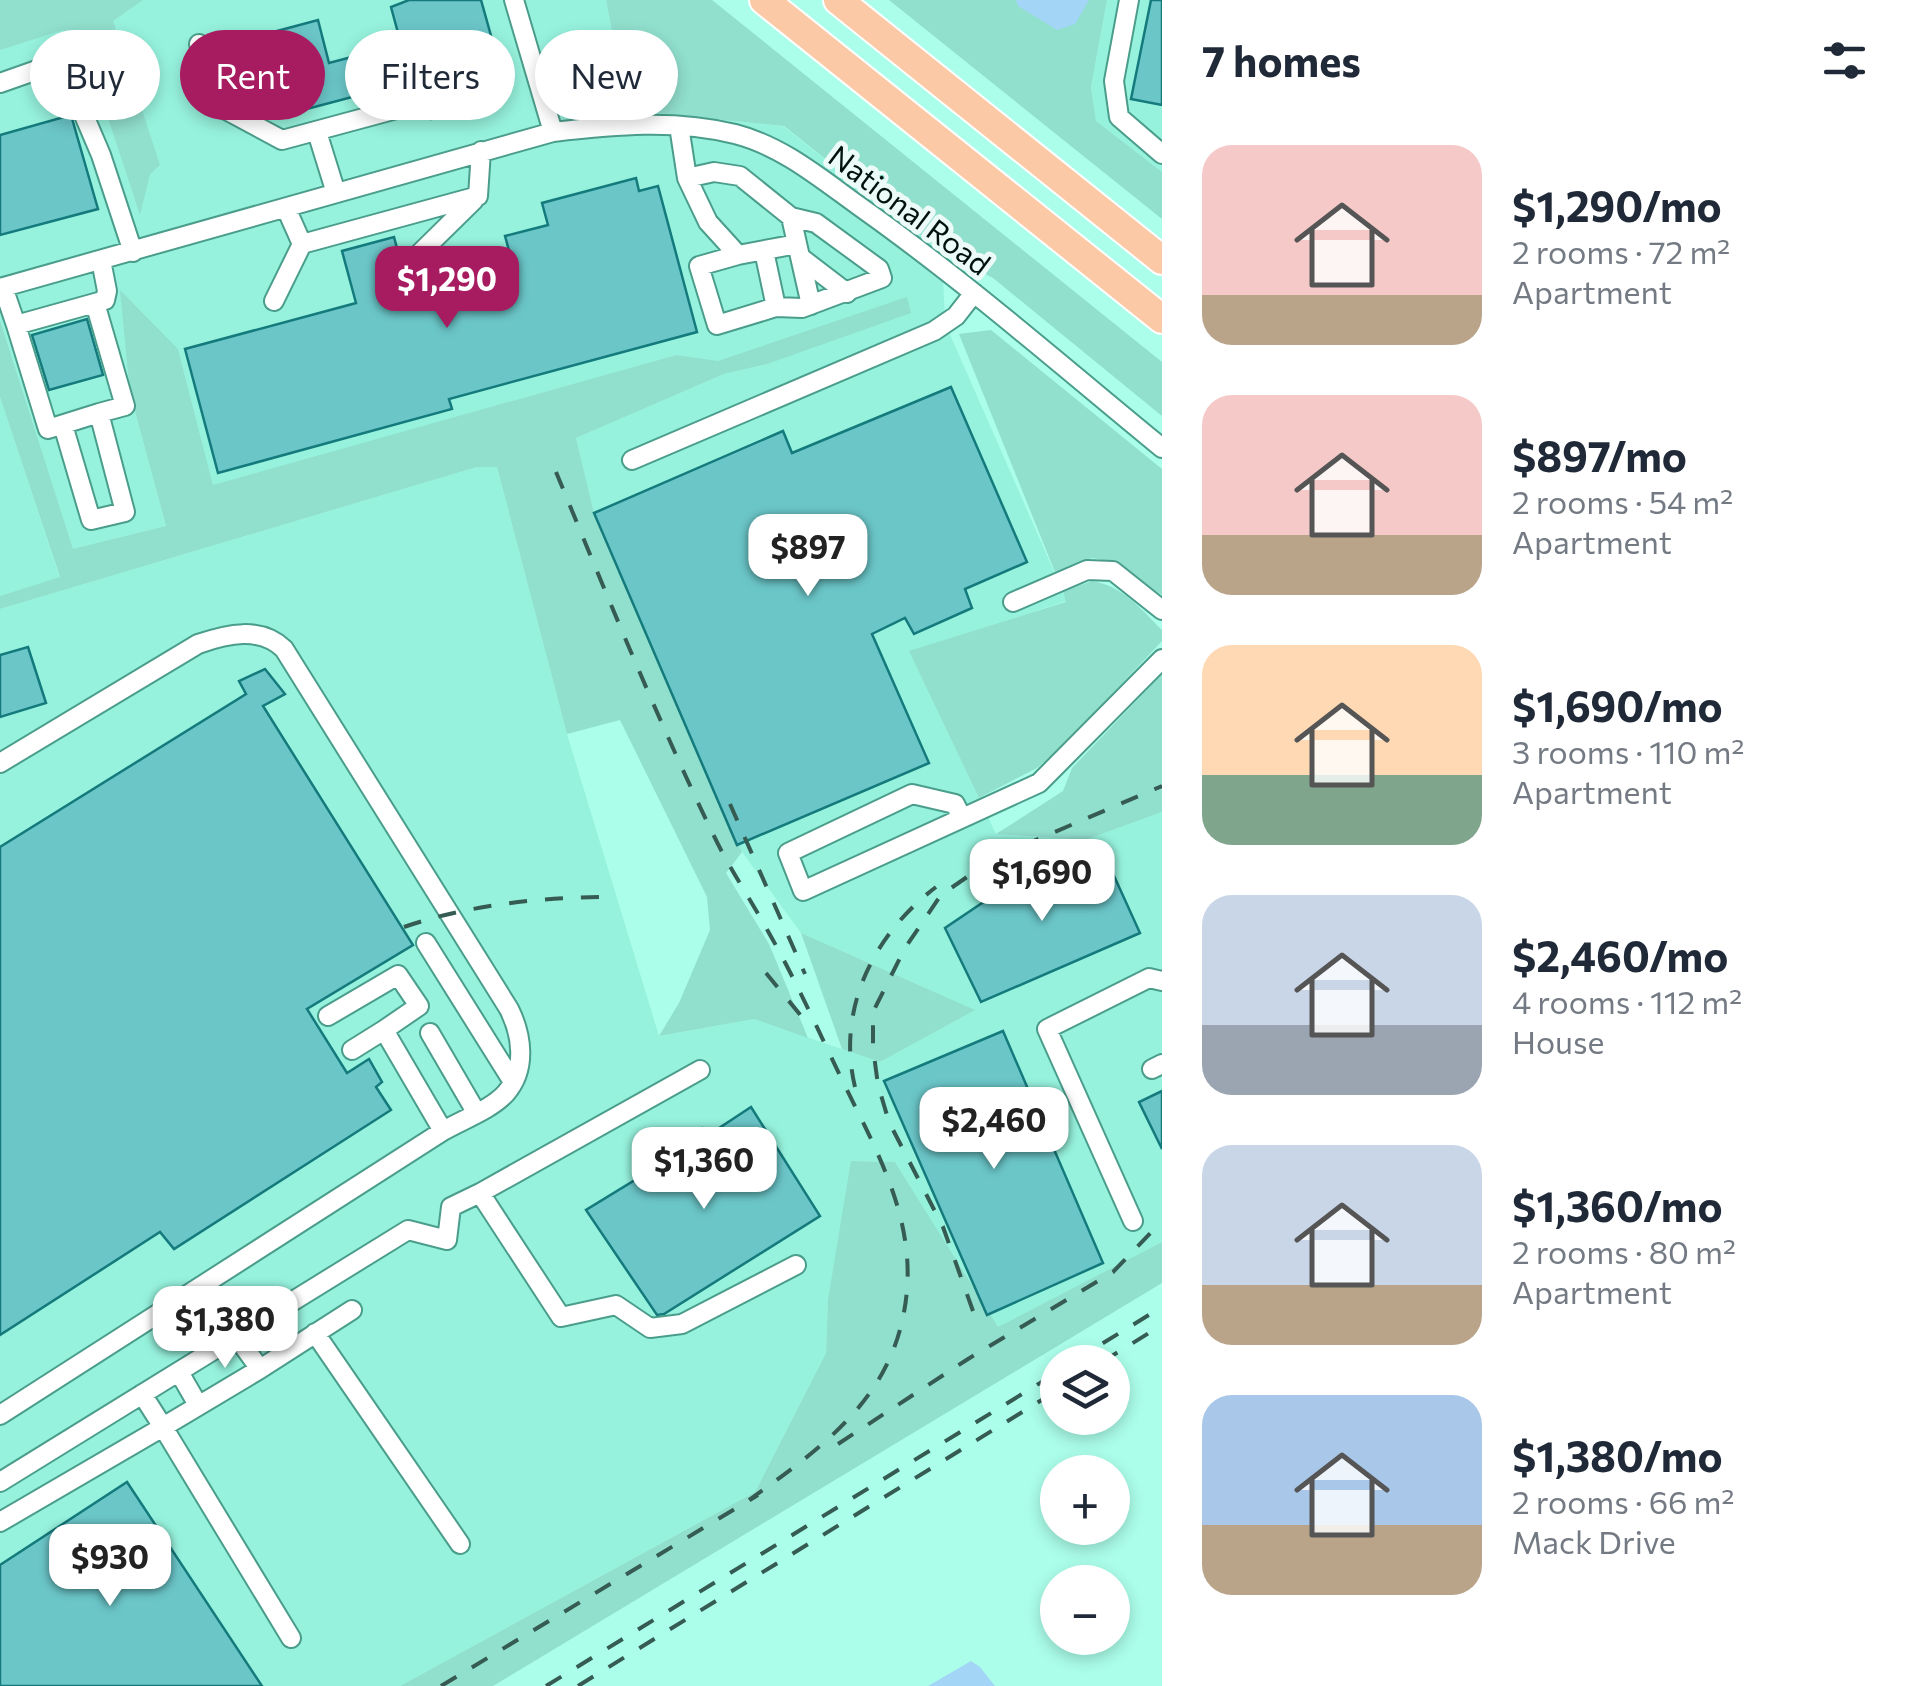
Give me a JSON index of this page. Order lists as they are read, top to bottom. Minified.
{"streets":{"street":["National Road"]},"page":{"heading":"7 homes","chip":["Buy","Rent","Filters","New"],"list":[{"name":"$1,290/mo","note":"2 rooms · 72 m² · Apartment"},{"name":"$897/mo","note":"2 rooms · 54 m² · Apartment"},{"name":"$1,690/mo","note":"3 rooms · 110 m² · Apartment"},{"name":"$2,460/mo","note":"4 rooms · 112 m² · House"},{"name":"$1,360/mo","note":"2 rooms · 80 m² · Apartment"},{"name":"$1,380/mo","note":"2 rooms · 66 m² · Mack Drive"}],"price":["$1,290","$897","$1,690","$2,460","$1,360","$1,380","$930"],"map_buttons":["+","−"]}}
